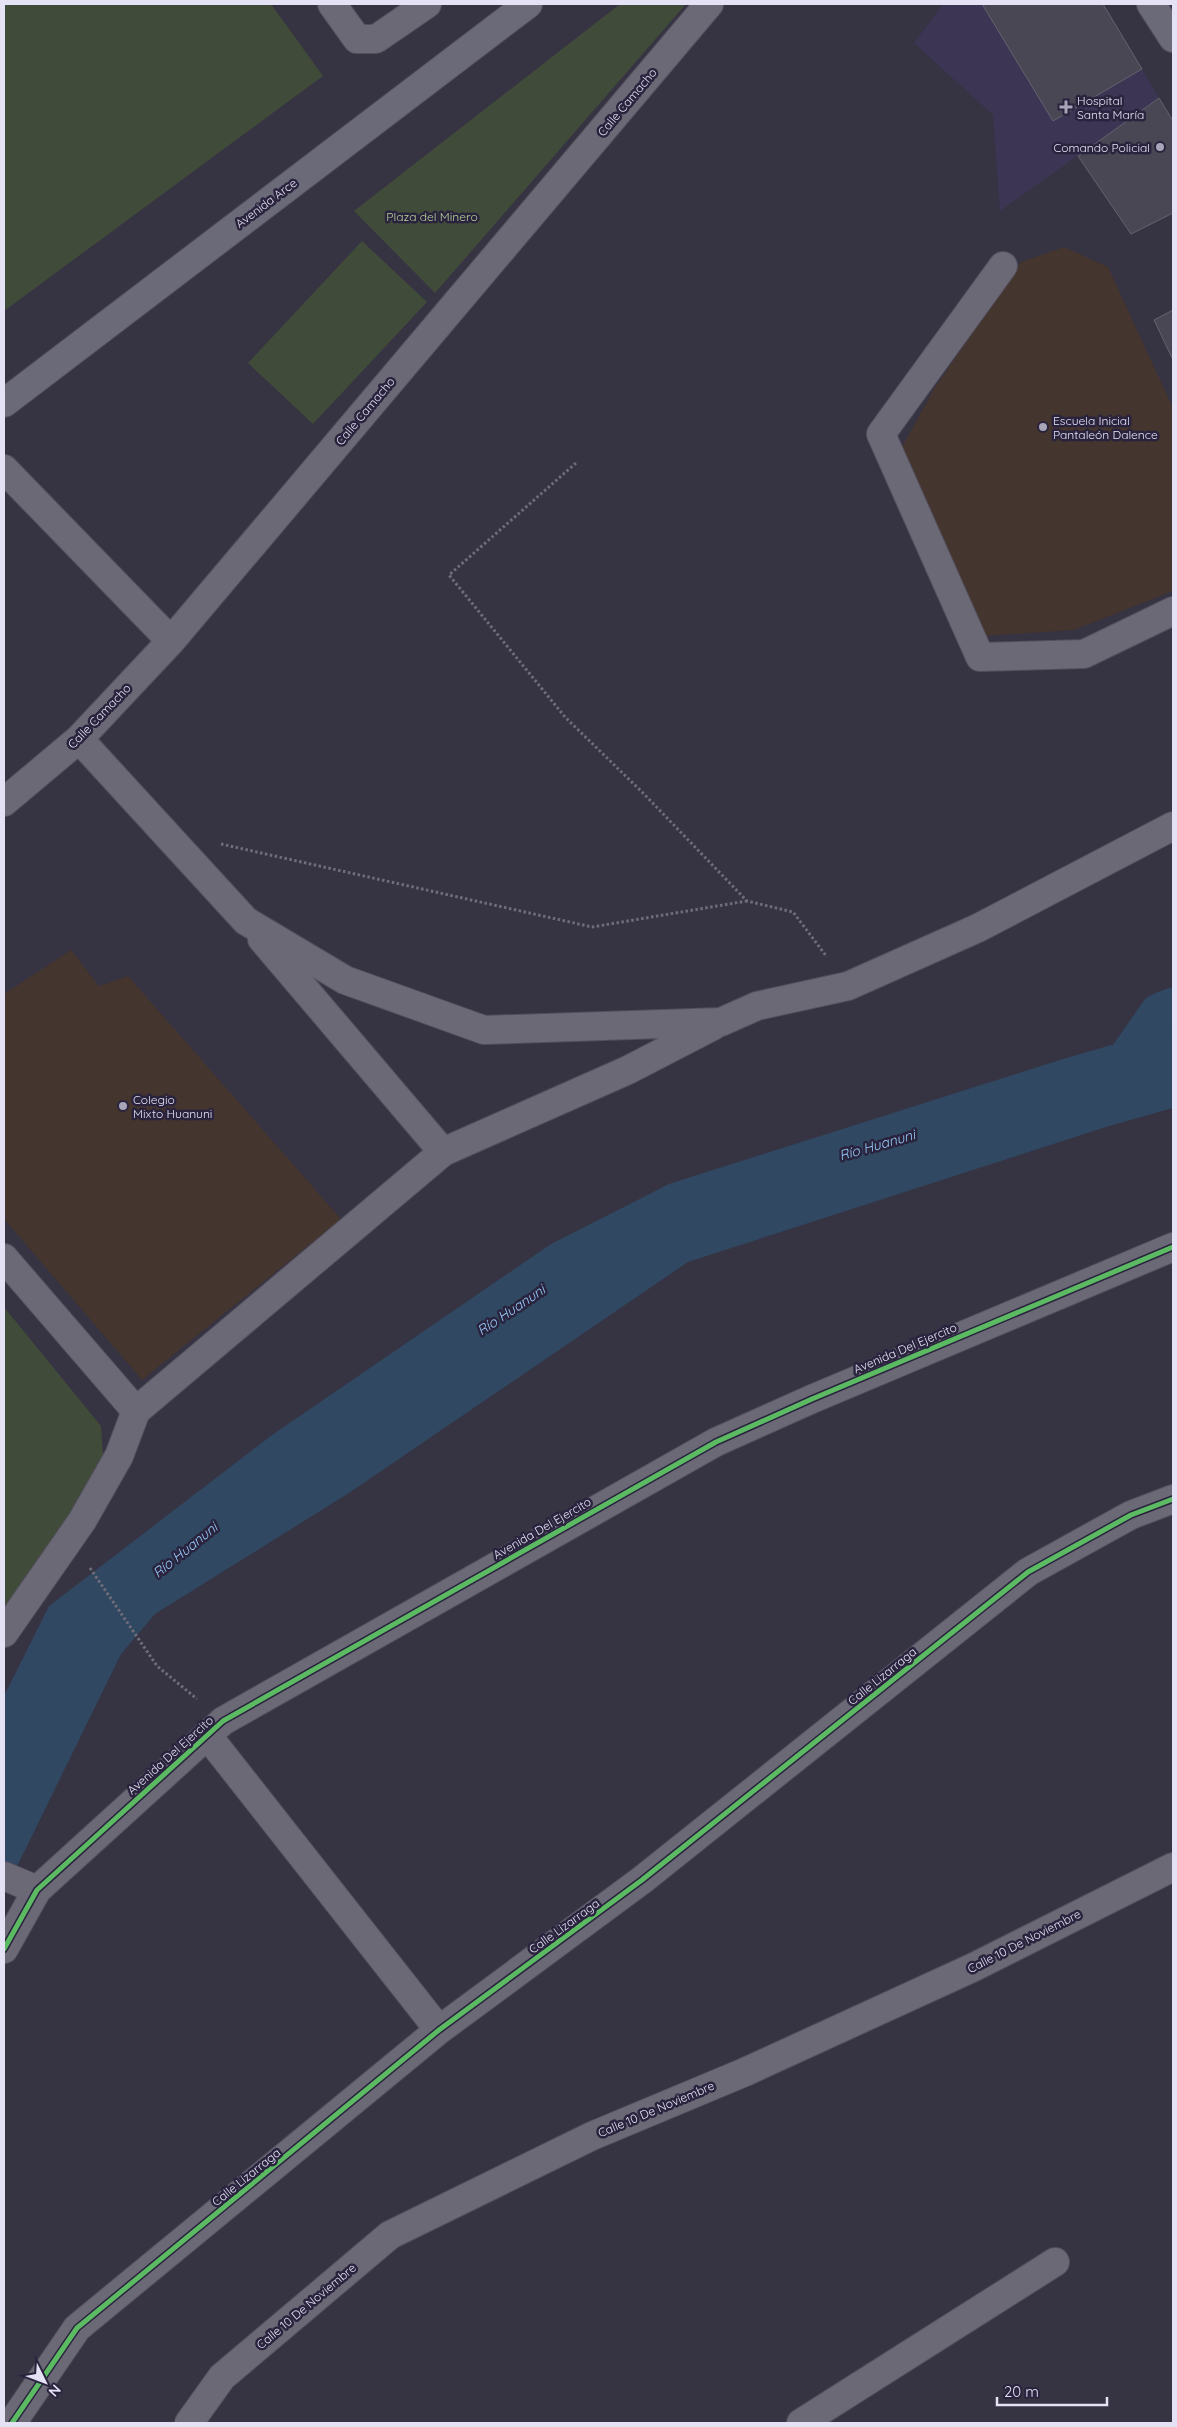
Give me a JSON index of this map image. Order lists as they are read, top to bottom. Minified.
{"streets":{"main road":["Avenida Arce"],"street":["Calle Camacho","Avenida Del Ejercito","Calle Lizarraga","Calle 10 De Noviembre"]},"water":["Río Huanuni"],"parks":["Plaza del Minero"],"places":{"health":["Hospital Santa María"],"other":["Comando Policial","Escuela Inicial Pantaleón Dalence","Colegio Mixto Huanuni"]},"scale_bar":"20 m","north":"bottom right"}
